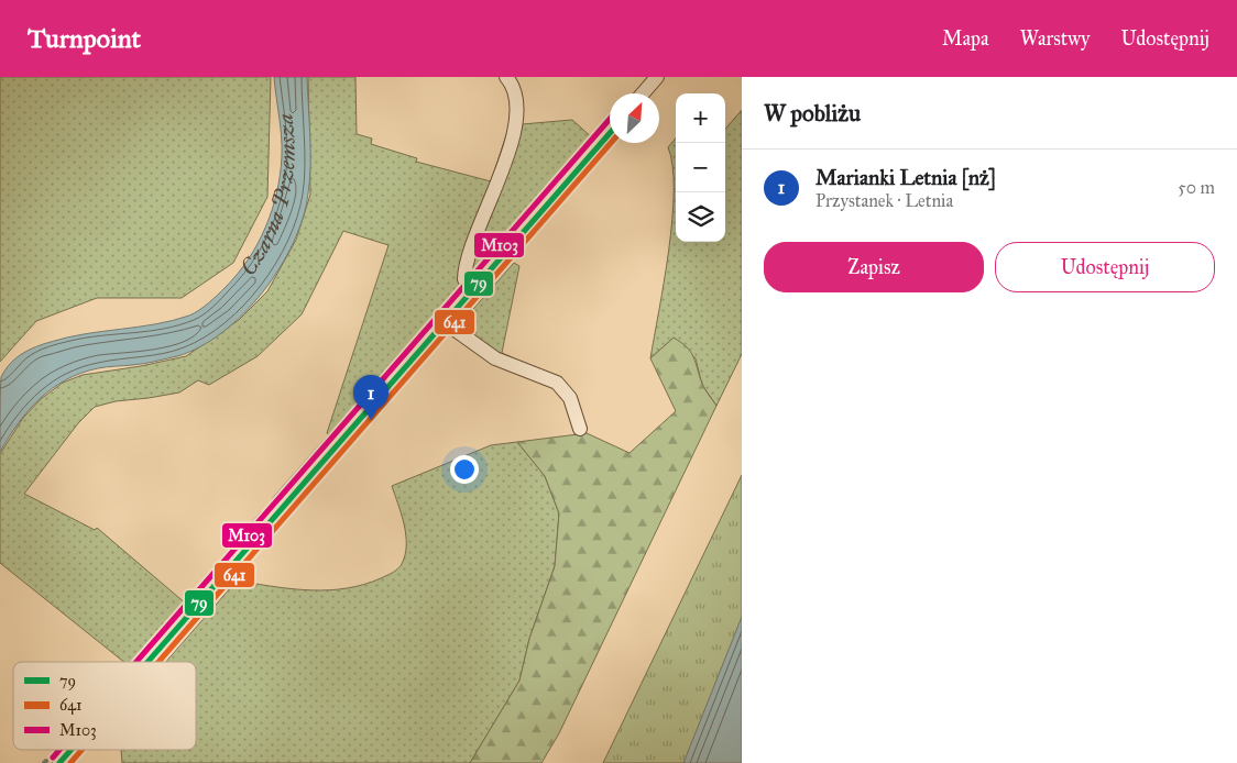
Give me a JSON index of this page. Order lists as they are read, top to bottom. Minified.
{"water":["Czarna Przemsza"],"lines":["transit line M103","transit line 79","transit line 641"],"legend":["79","641","M103"],"north":"top right","page":{"header":"Turnpoint","nav":["Mapa","Warstwy","Udostępnij"],"heading":"W pobliżu","map_buttons":["+","−"],"list":[{"mark":"1","name":"Marianki Letnia [nż]","note":"Przystanek · Letnia","value":"50 m"}],"buttons":["Zapisz","Udostępnij"],"pins":"1"}}
